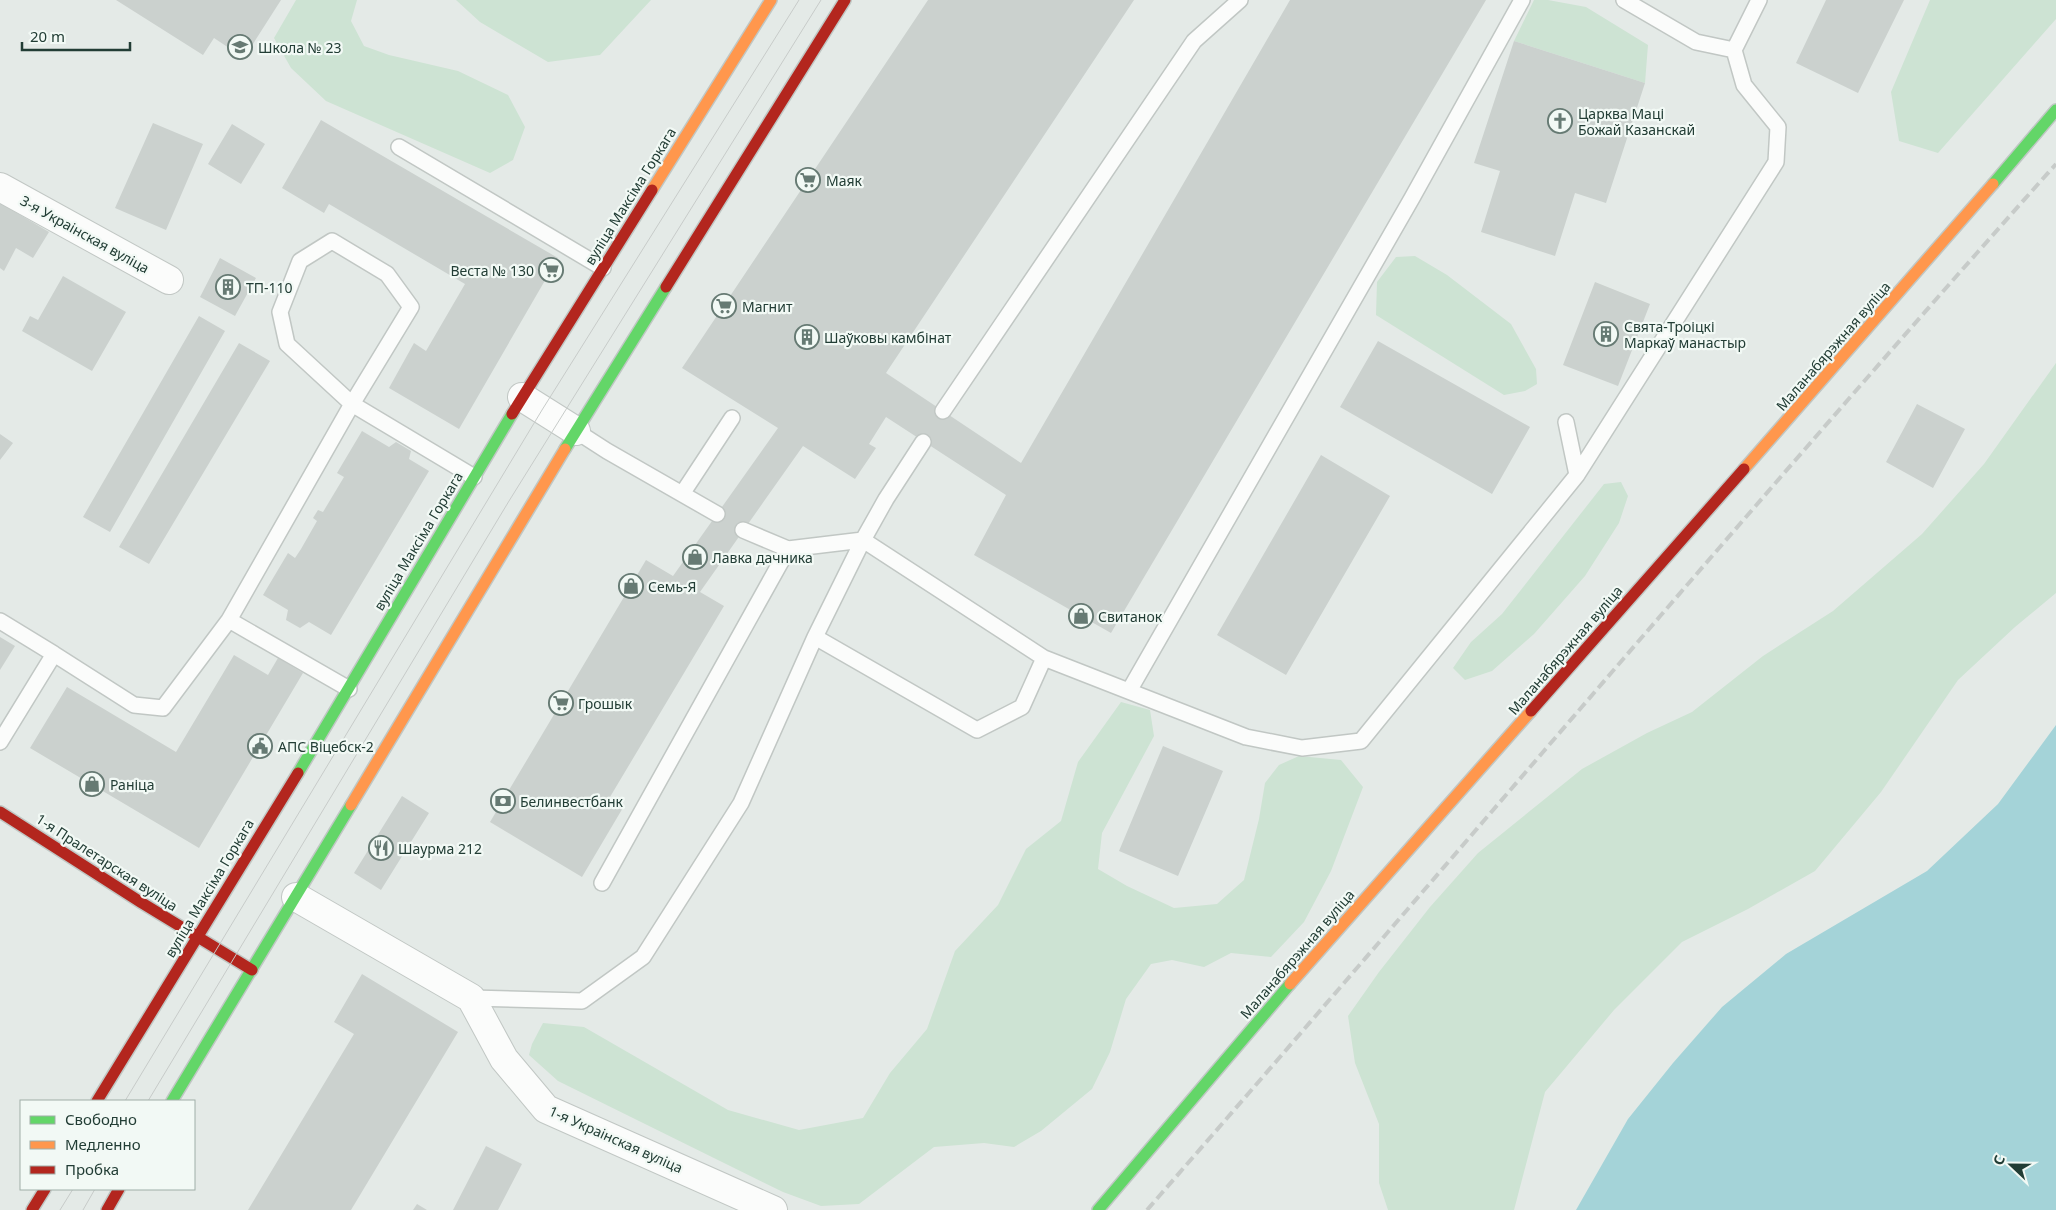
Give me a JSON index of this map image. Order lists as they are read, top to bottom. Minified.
{"streets":{"main road":["вуліца Максіма Горкага","Маланабярэжная вуліца","1-я Пралетарская вуліца"],"street":["3-я Украінская вуліца","1-я Украінская вуліца"]},"crossings":[["вуліца Максіма Горкага","1-я Пралетарская вуліца"]],"places":{"school or university":["Школа № 23"],"church":["Царква Маці Божай Казанскай"],"supermarket":["Маяк","Веста № 130","Магнит","Грошык"],"building":["ТП-110","Свята-Троіцкі Маркаў манастыр","Шаўковы камбінат"],"shop":["Лавка дачника","Семь-Я","Свитанок","Раніца"],"public building":["АПС Віцебск-2"],"bank":["Белинвестбанк"],"restaurant":["Шаурма 212"]},"legend":["Свободно","Медленно","Пробка"],"scale_bar":"20 m","north":"left"}
